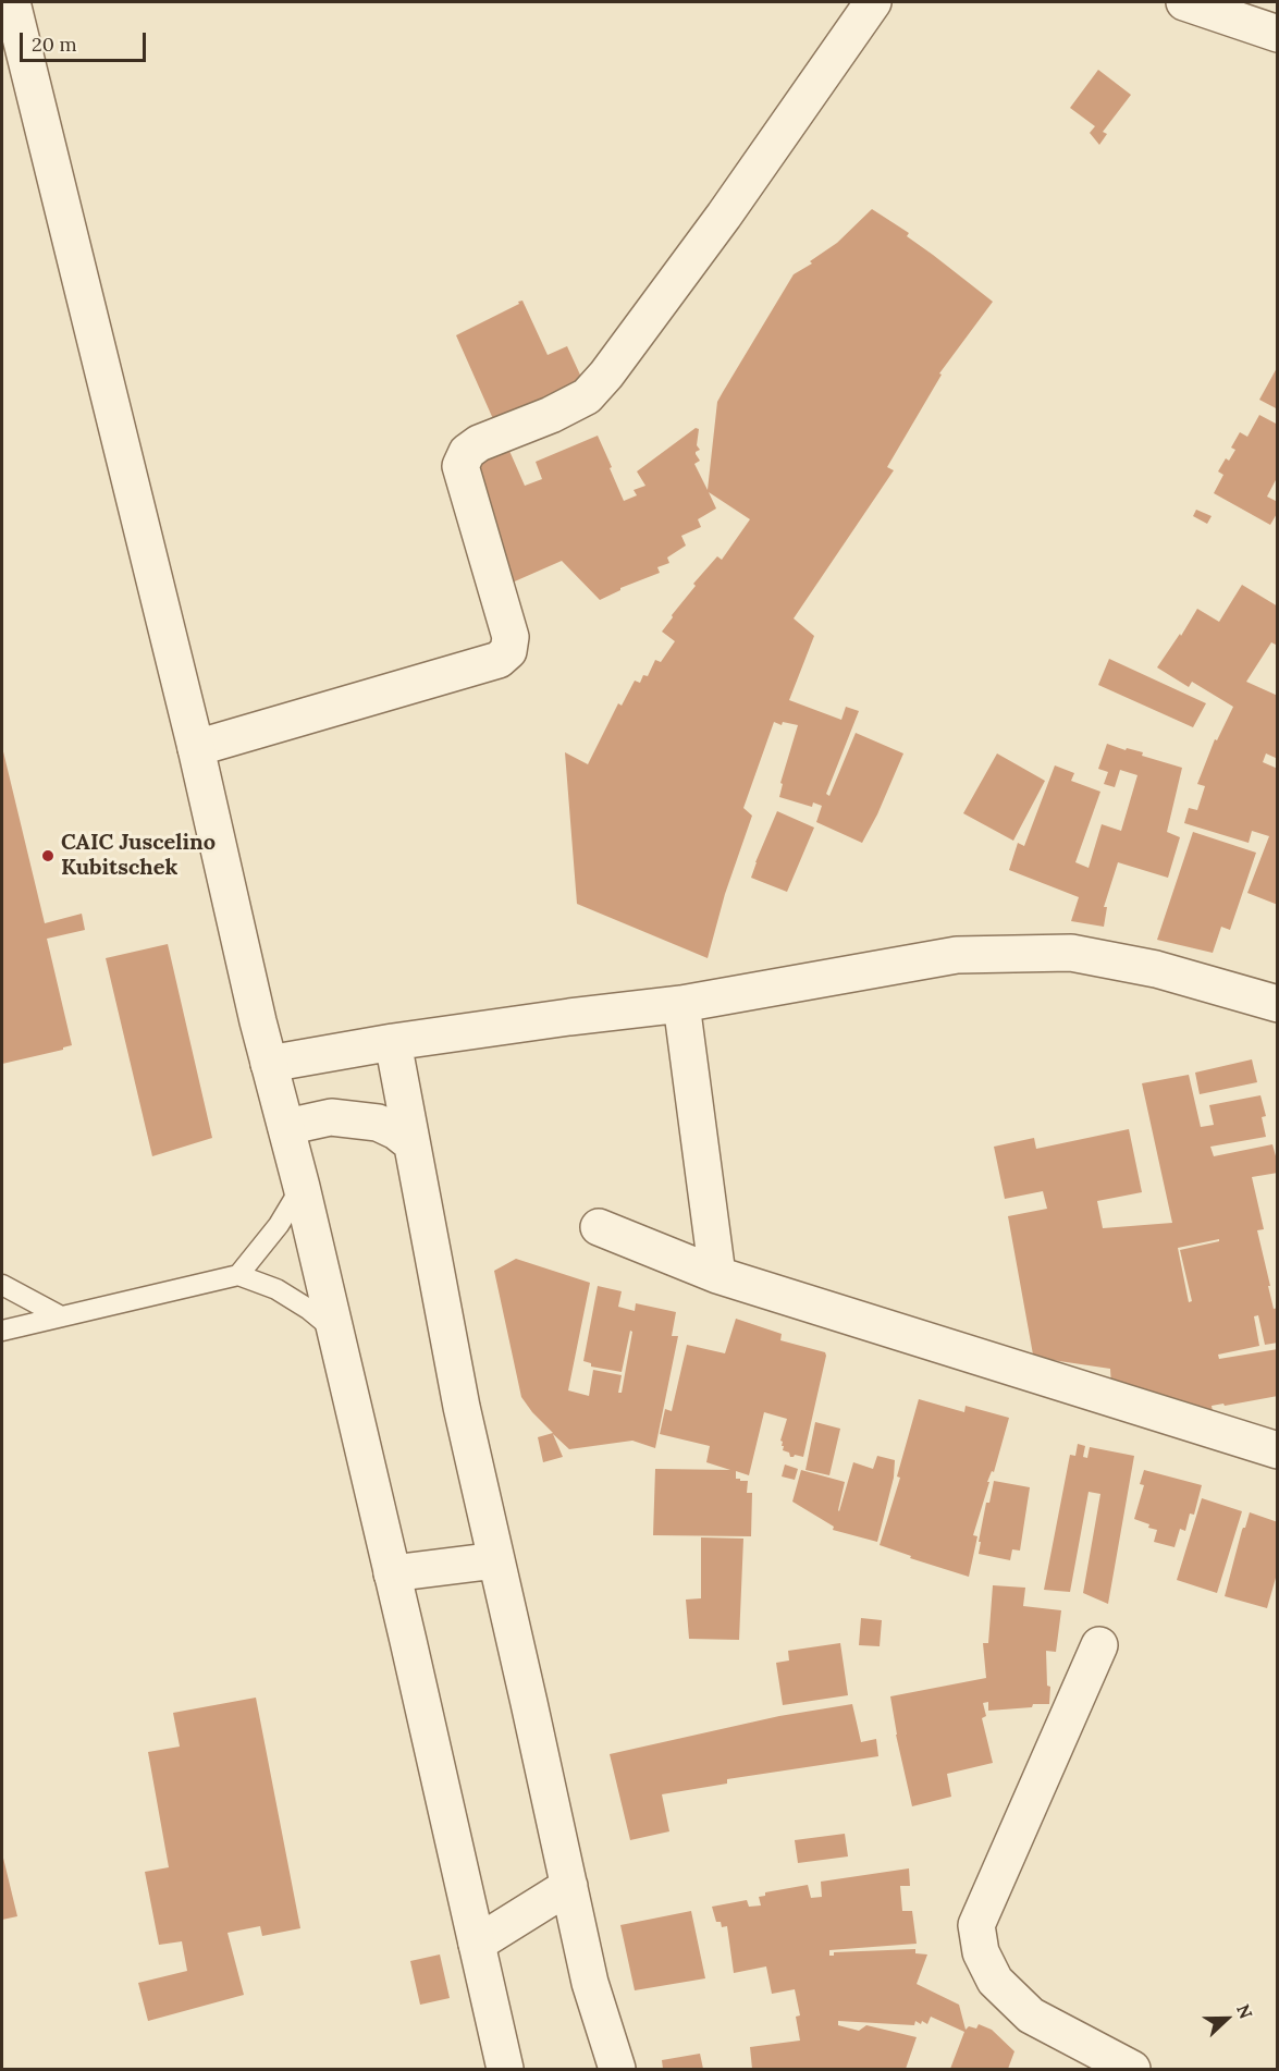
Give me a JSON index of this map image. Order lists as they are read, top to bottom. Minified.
{"places":["CAIC Juscelino Kubitschek"],"scale_bar":"20 m","north":"right"}
